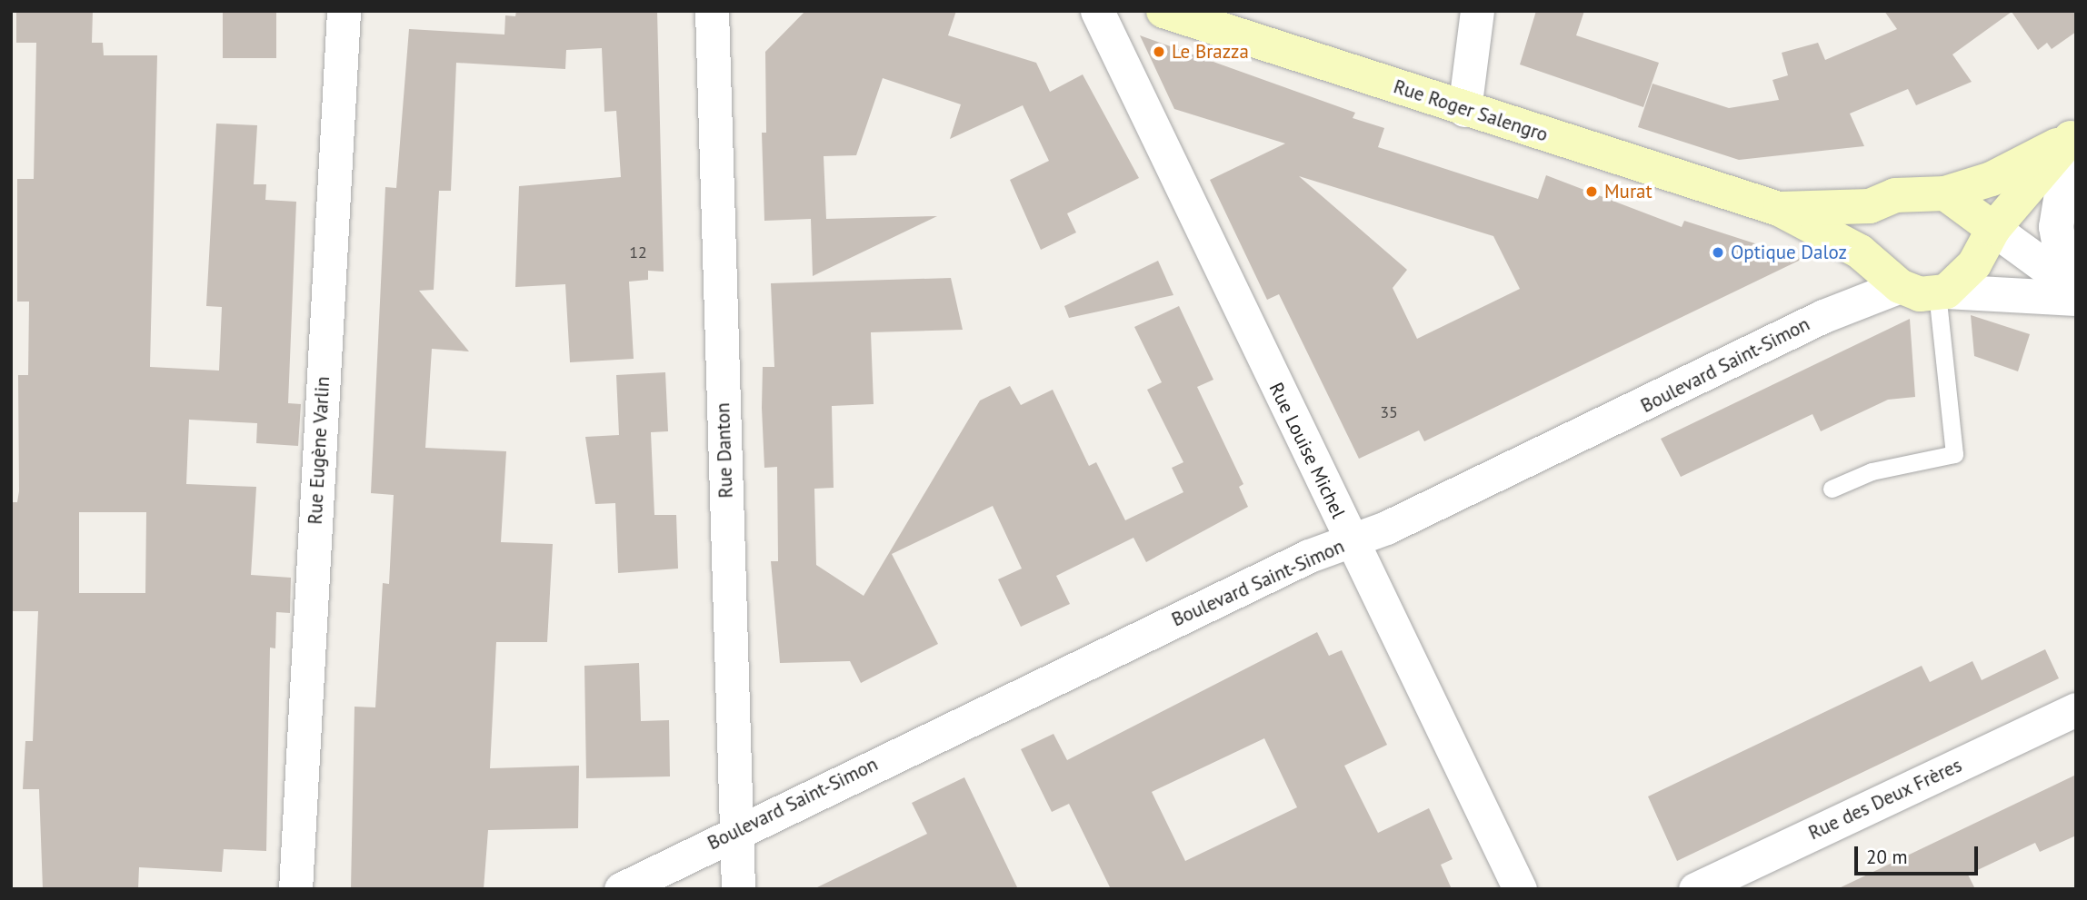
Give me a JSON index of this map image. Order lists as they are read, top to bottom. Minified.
{"streets":{"main road":["Rue Roger Salengro"],"street":["Boulevard Saint-Simon","Rue Eugène Varlin","Rue Danton","Rue Louise Michel","Rue des Deux Frères"]},"crossings":[["Rue Roger Salengro","Boulevard Saint-Simon"],["Boulevard Saint-Simon","Rue Danton"],["Boulevard Saint-Simon","Rue Louise Michel"]],"places":["Le Brazza","Murat","Optique Daloz"],"house_numbers":["12","35"],"scale_bar":"20 m"}
